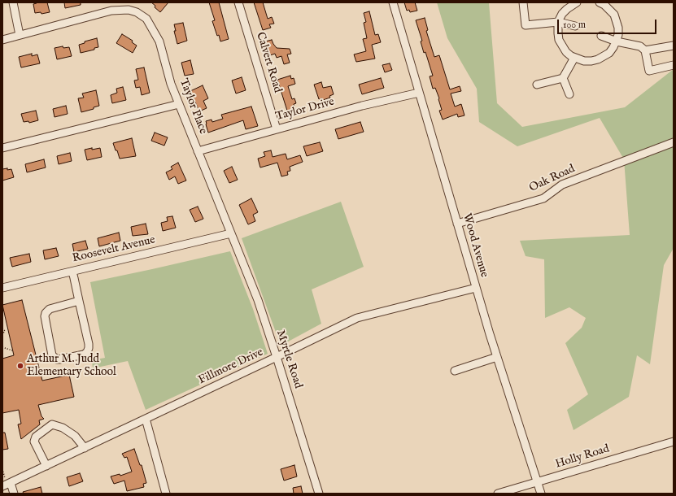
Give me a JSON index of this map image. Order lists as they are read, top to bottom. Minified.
{"streets":{"street":["Calvert Road","Taylor Place","Taylor Drive","Oak Road","Wood Avenue","Roosevelt Avenue","Myrtle Road","Fillmore Drive","Holly Road"]},"crossings":[["Calvert Road","Taylor Drive"],["Taylor Place","Taylor Drive"],["Taylor Place","Roosevelt Avenue"],["Taylor Place","Myrtle Road"],["Taylor Drive","Wood Avenue"],["Oak Road","Wood Avenue"],["Wood Avenue","Fillmore Drive"],["Wood Avenue","Holly Road"],["Roosevelt Avenue","Myrtle Road"],["Myrtle Road","Fillmore Drive"]],"places":["Arthur M. Judd Elementary School"],"scale_bar":"100 m"}
